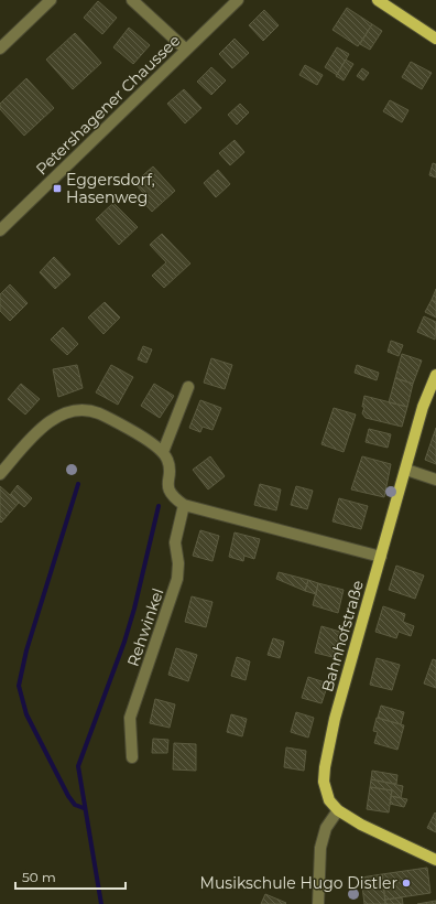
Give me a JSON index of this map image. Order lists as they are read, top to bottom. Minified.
{"streets":{"main road":["Bahnhofstraße"],"street":["Petershagener Chaussee","Rehwinkel"]},"places":{"transit":["Eggersdorf, Hasenweg"],"other":["Musikschule Hugo Distler"]},"scale_bar":"50 m"}
